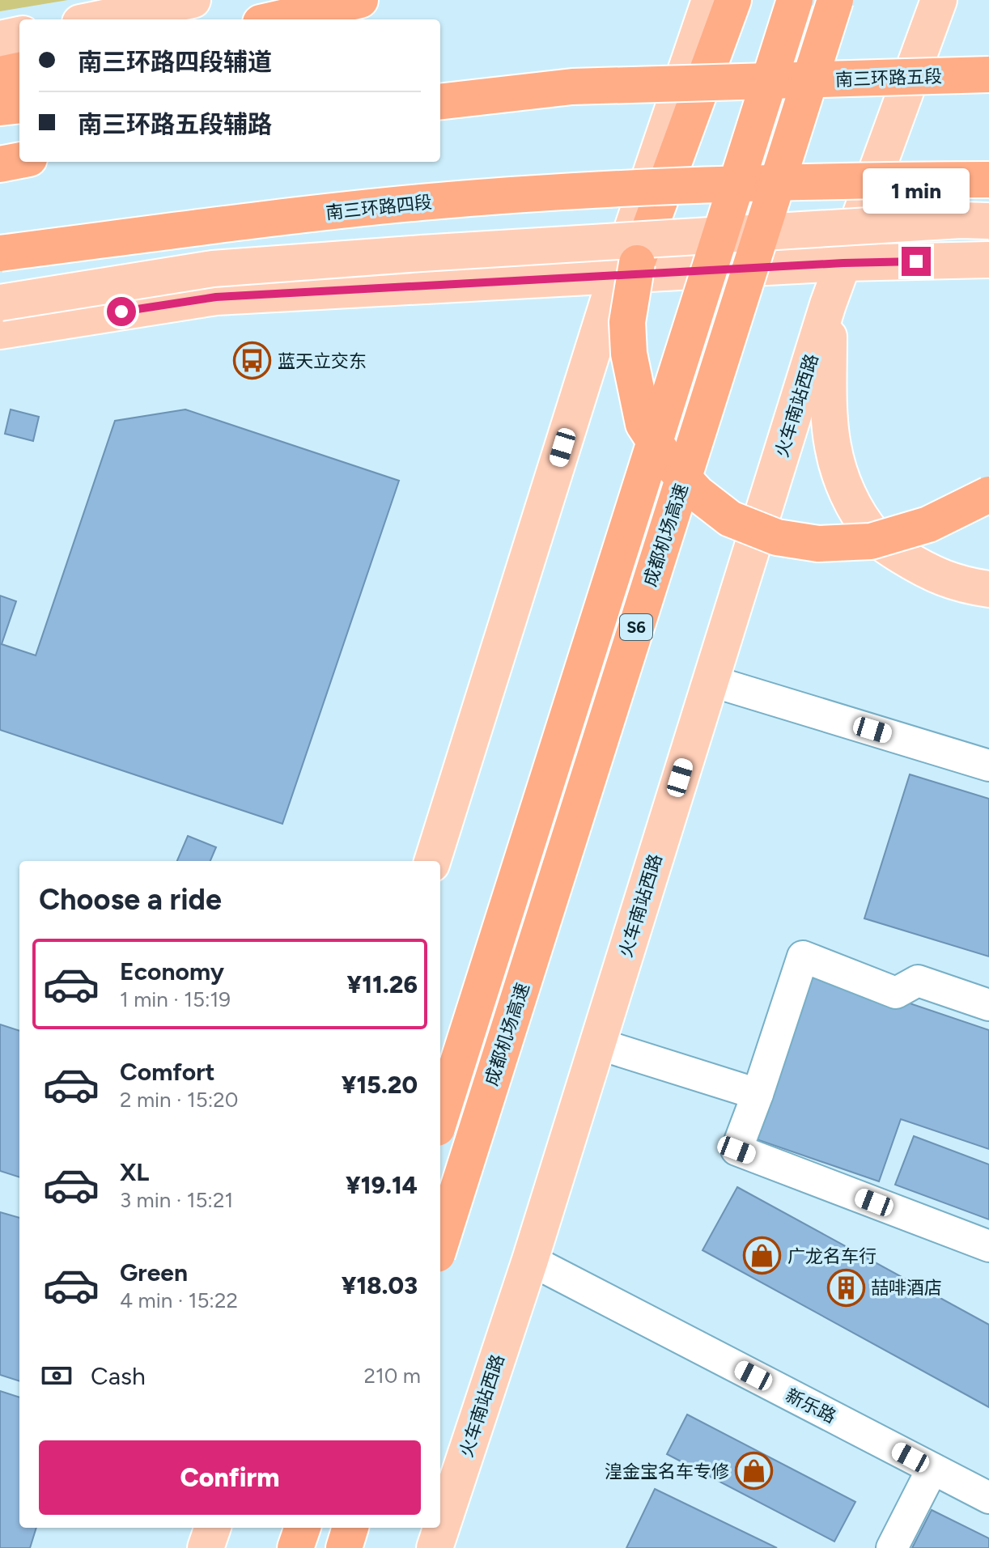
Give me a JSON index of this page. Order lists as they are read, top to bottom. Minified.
{"streets":{"highway":["南三环路五段","南三环路四段","成都机场高速","S6"],"main road":["火车南站西路"],"street":["新乐路"]},"crossings":[["火车南站西路","新乐路"]],"places":{"bus stop":["蓝天立交东"],"shop":["广龙名车行","湟金宝名车专修"],"building":["喆啡酒店"]},"page":{"banner":["南三环路四段辅道","南三环路五段辅路"],"bubble":"1 min","heading":"Choose a ride","list":[{"name":"Economy","note":"1 min · 15:19","value":"¥11.26"},{"name":"Comfort","note":"2 min · 15:20","value":"¥15.20"},{"name":"XL","note":"3 min · 15:21","value":"¥19.14"},{"name":"Green","note":"4 min · 15:22","value":"¥18.03"}],"pay":["Cash","210 m"],"buttons":"Confirm"}}
